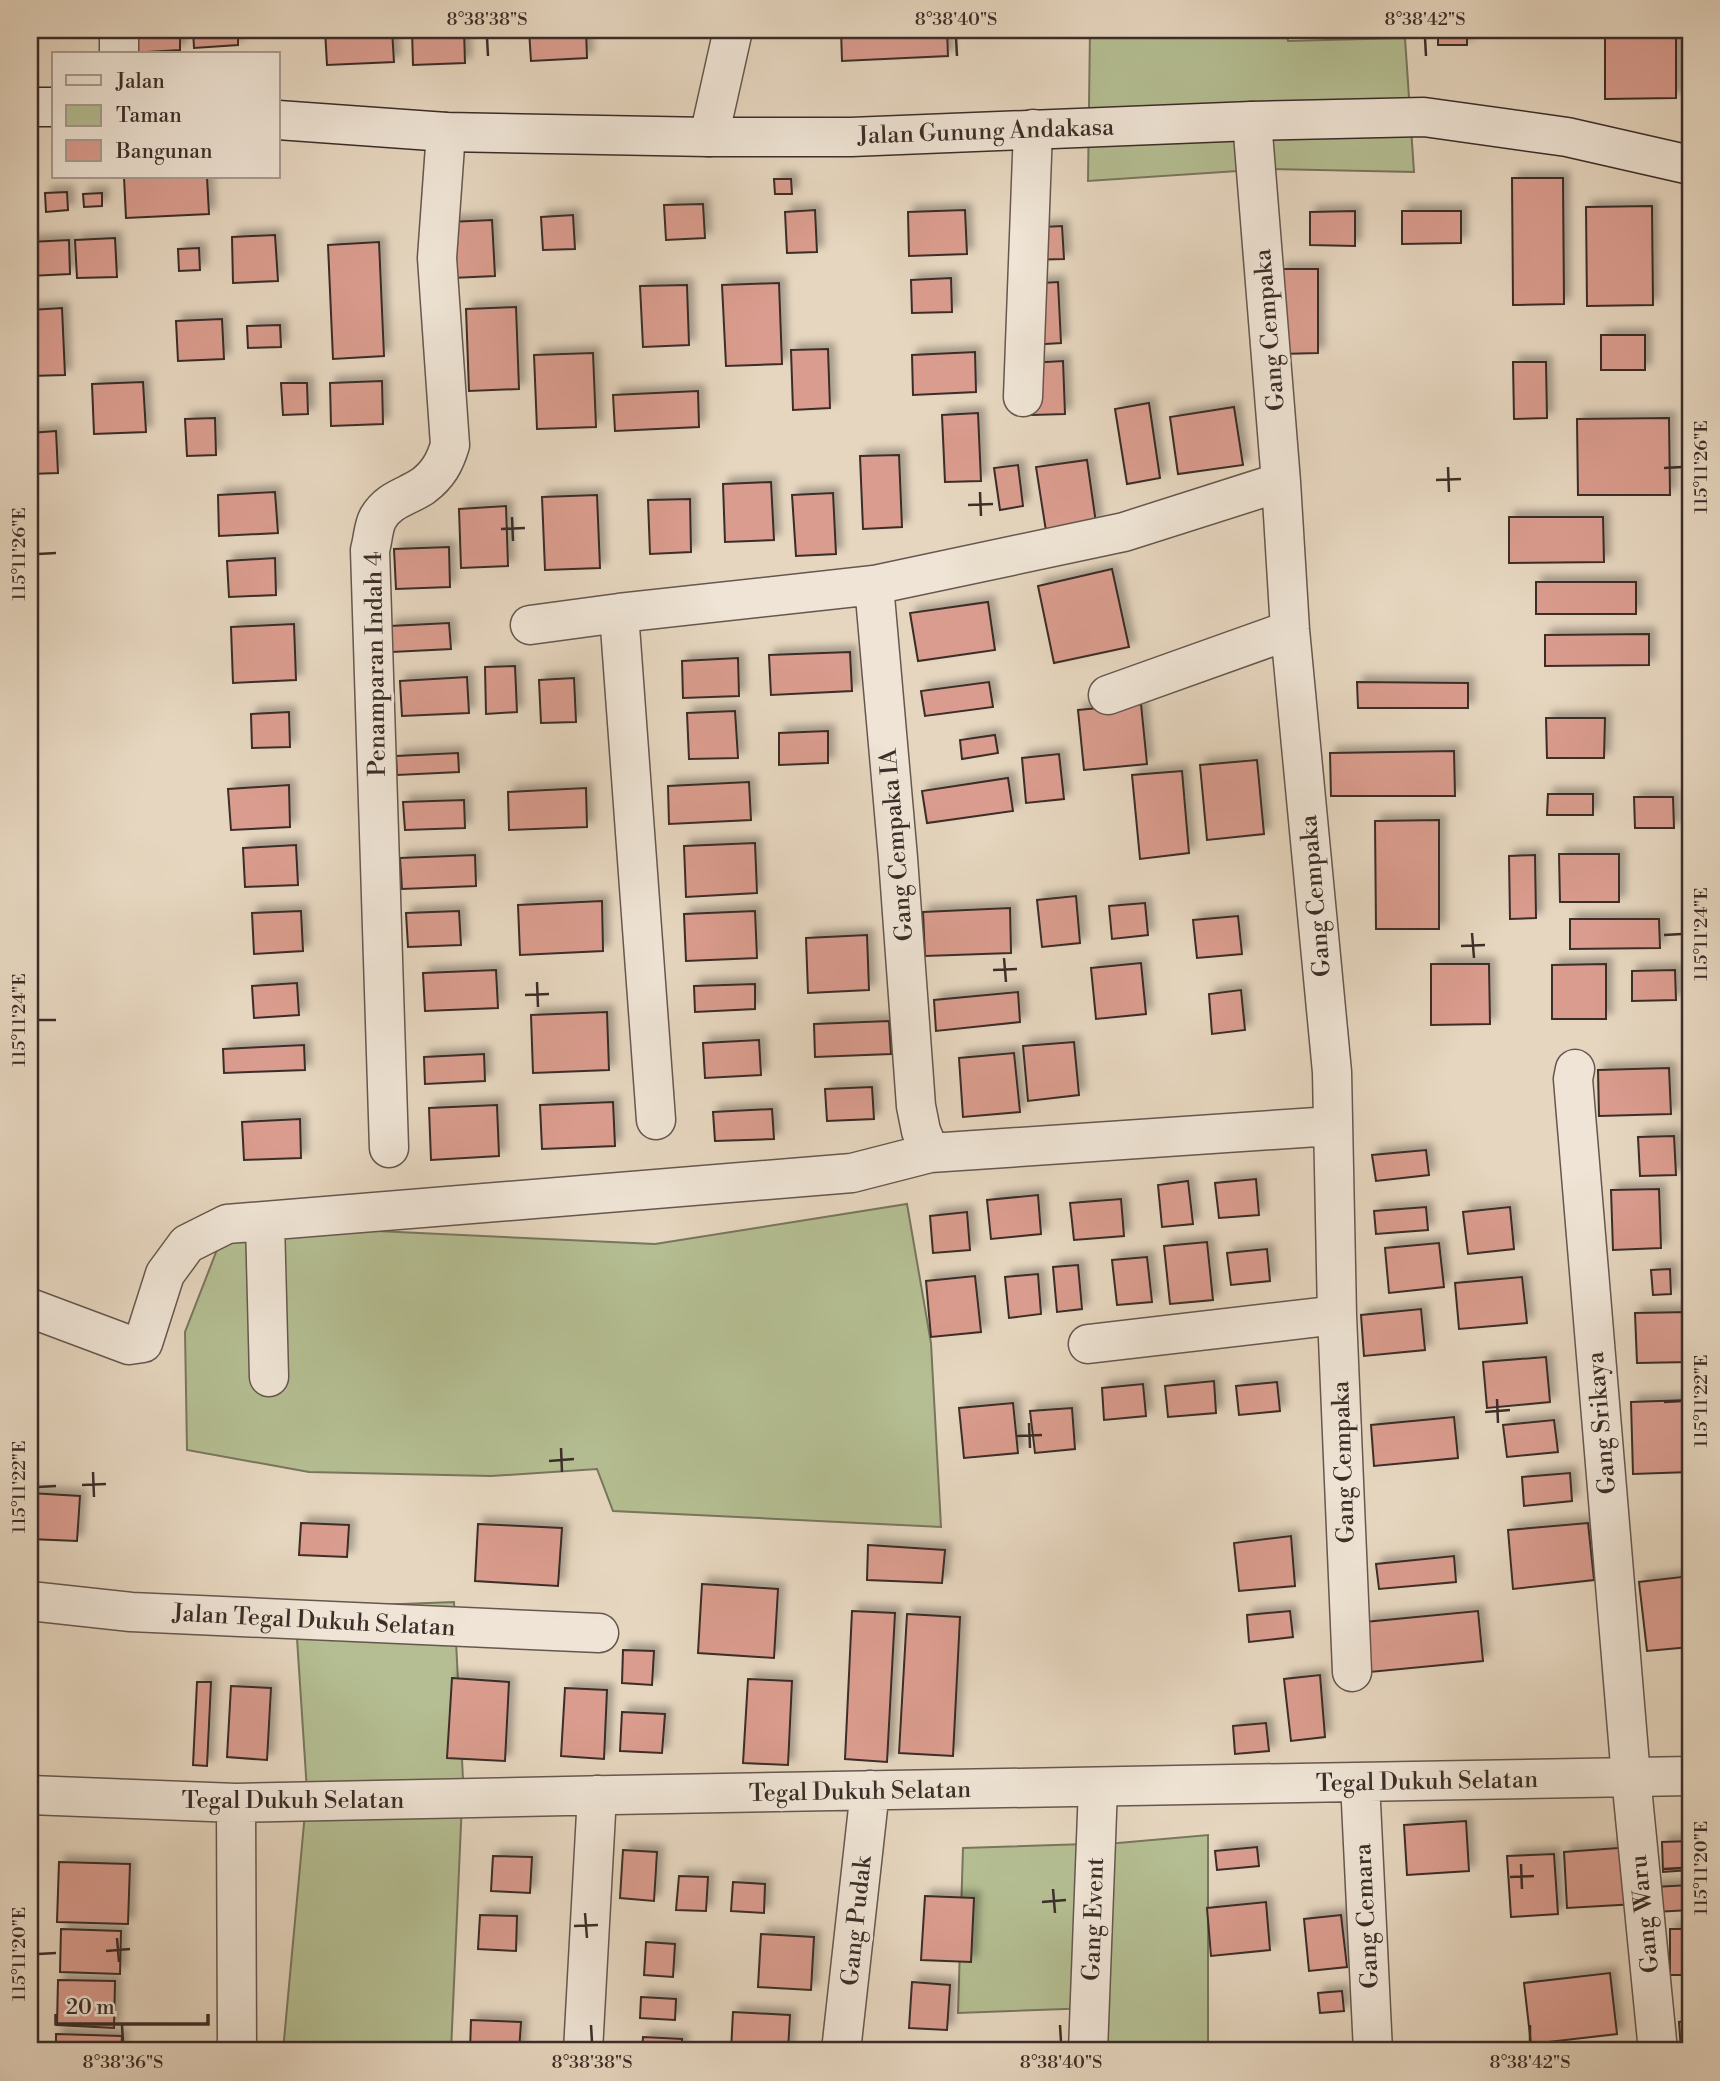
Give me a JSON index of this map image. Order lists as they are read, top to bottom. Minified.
{"streets":{"street":["Jalan Gunung Andakasa","Gang Cempaka","Penamparan Indah 4","Gang Cempaka IA","Gang Srikaya","Jalan Tegal Dukuh Selatan","Tegal Dukuh Selatan","Gang Waru","Gang Cemara","Gang Event","Gang Pudak"]},"crossings":[["Jalan Gunung Andakasa","Gang Cempaka"],["Jalan Gunung Andakasa","Penamparan Indah 4"],["Gang Srikaya","Tegal Dukuh Selatan"],["Gang Srikaya","Gang Waru"],["Tegal Dukuh Selatan","Gang Waru"],["Tegal Dukuh Selatan","Gang Cemara"],["Tegal Dukuh Selatan","Gang Event"],["Tegal Dukuh Selatan","Gang Pudak"]],"legend":["Jalan","Taman","Bangunan"],"scale_bar":"20 m","coordinates":["8°38'38\"S","8°38'40\"S","8°38'42\"S","115°11'26\"E","115°11'24\"E","115°11'22\"E","115°11'20\"E","8°38'36\"S"]}
